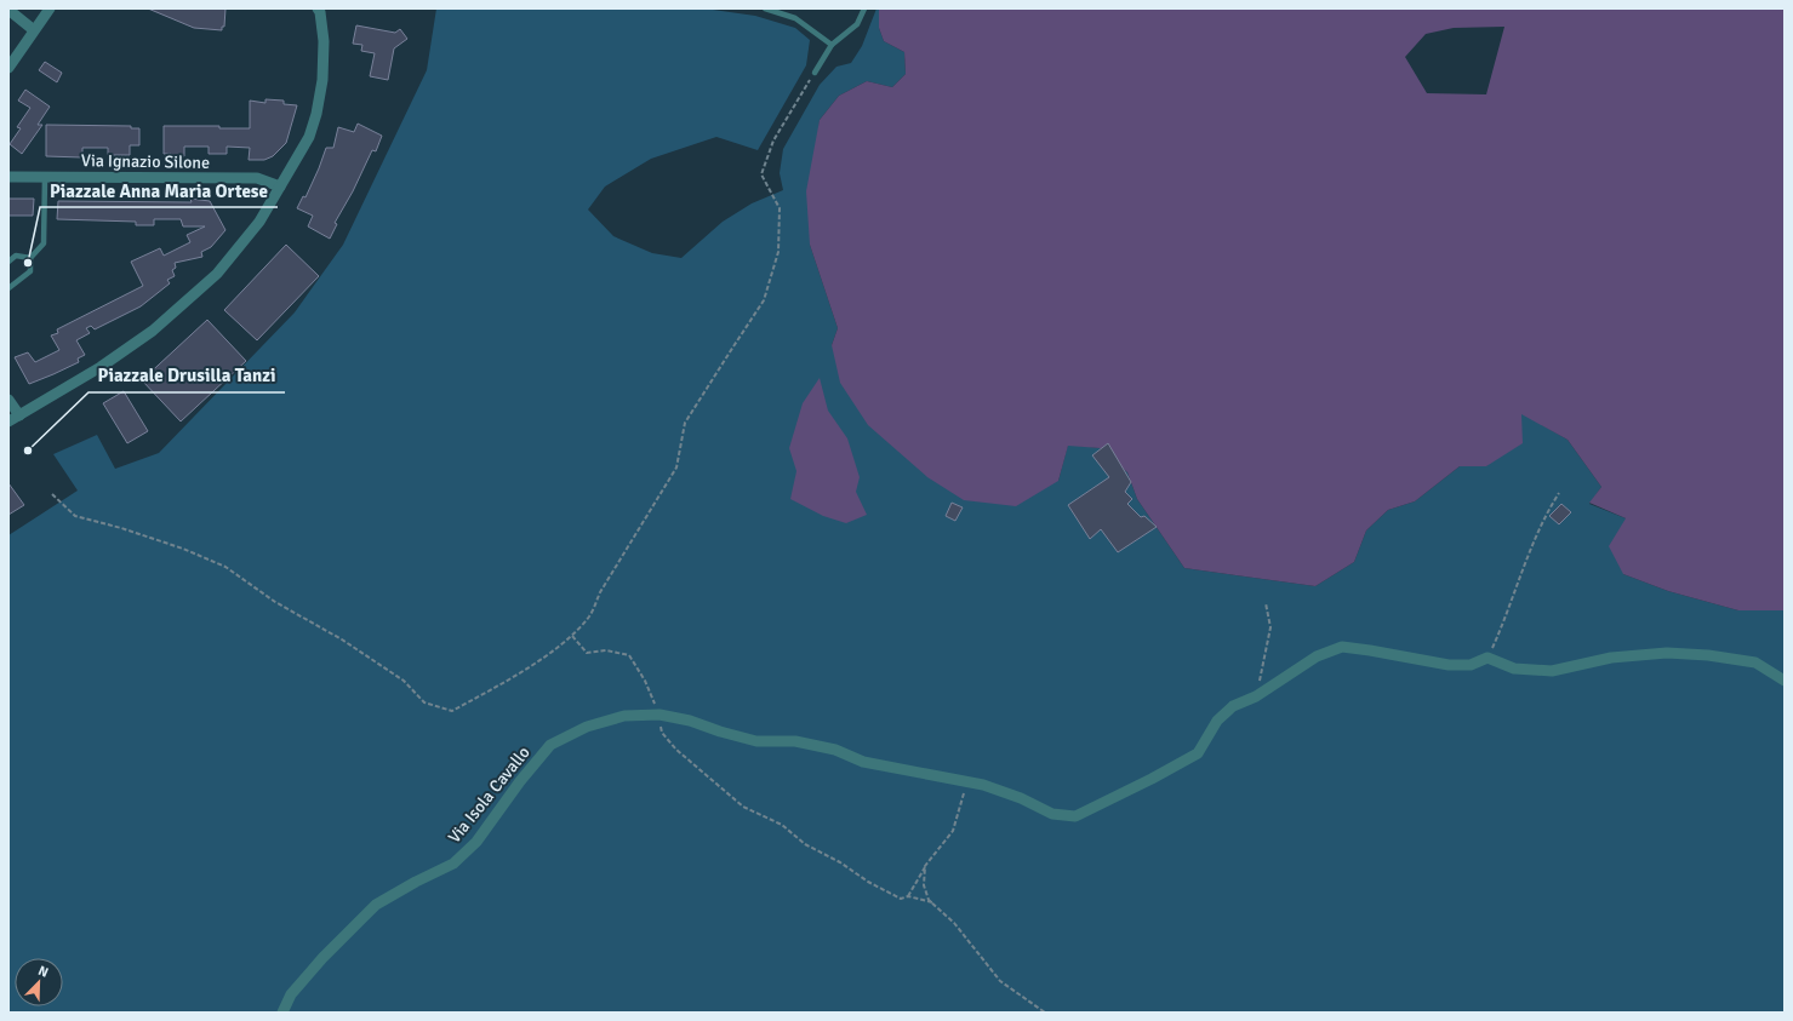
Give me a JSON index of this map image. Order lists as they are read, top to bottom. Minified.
{"streets":{"street":["Via Ignazio Silone","Via Isola Cavallo"]},"places":["Piazzale Anna Maria Ortese","Piazzale Drusilla Tanzi"],"north":"top right"}
